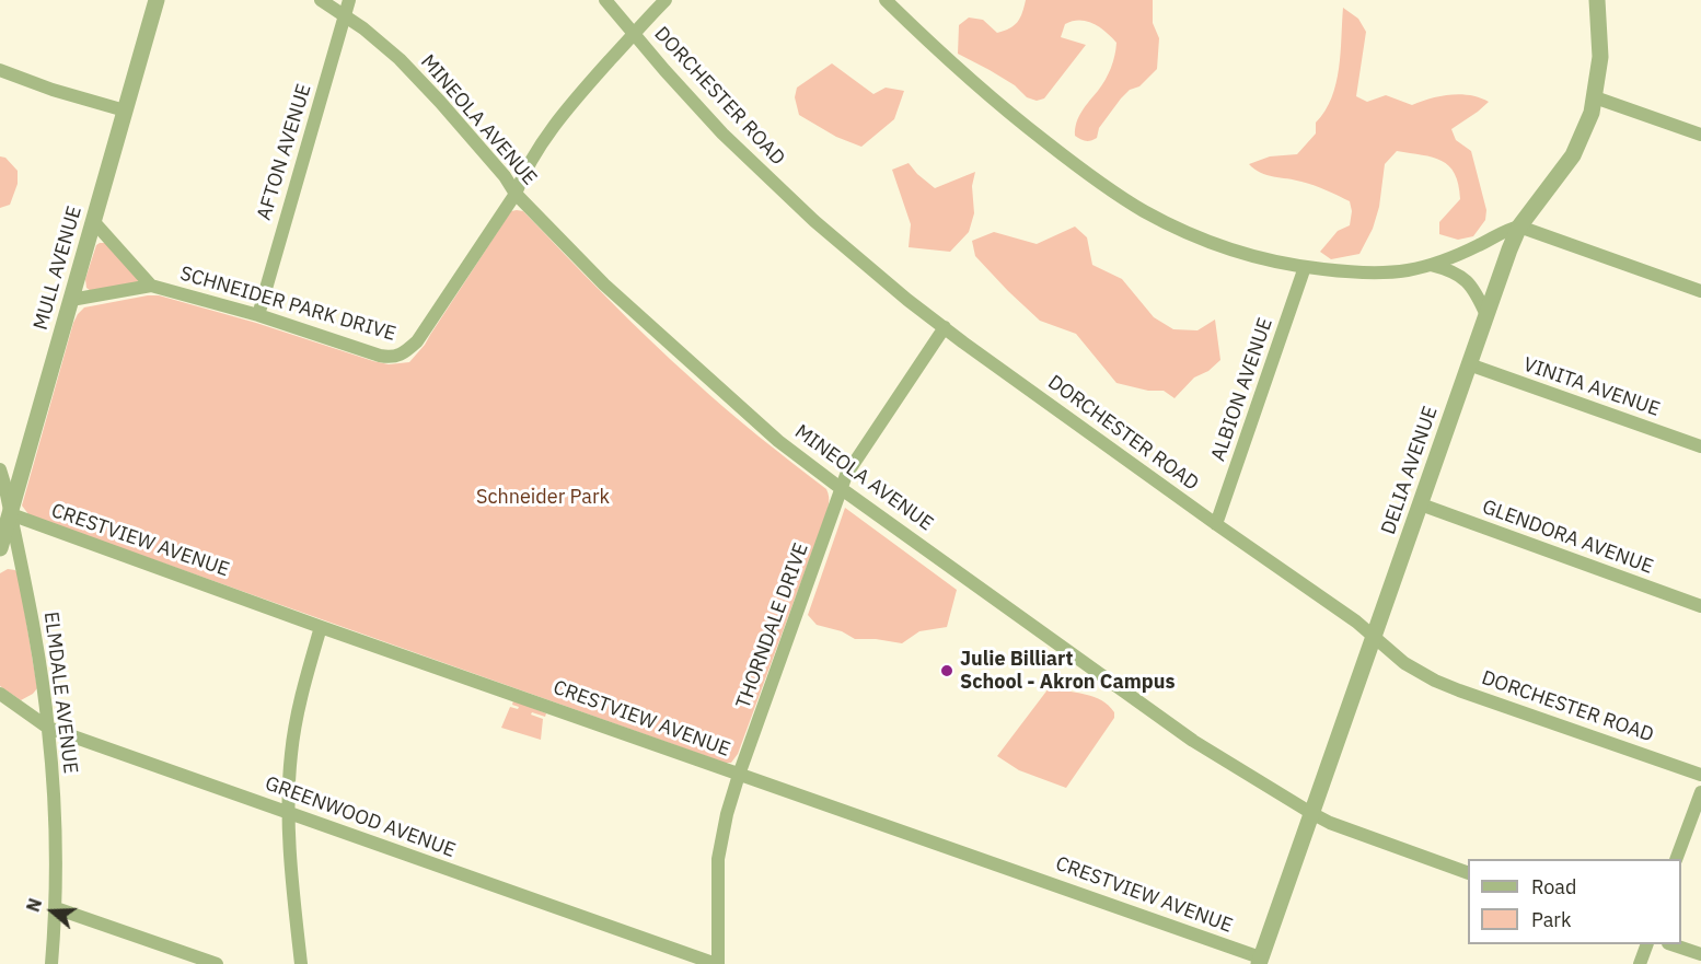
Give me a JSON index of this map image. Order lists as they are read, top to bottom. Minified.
{"streets":{"street":["DORCHESTER ROAD","MINEOLA AVENUE","AFTON AVENUE","MULL AVENUE","SCHNEIDER PARK DRIVE","VINITA AVENUE","ALBION AVENUE","DELIA AVENUE","GLENDORA AVENUE","CRESTVIEW AVENUE","THORNDALE DRIVE","ELMDALE AVENUE","GREENWOOD AVENUE"]},"crossings":[["DORCHESTER ROAD","ALBION AVENUE"],["DORCHESTER ROAD","DELIA AVENUE"],["DORCHESTER ROAD","THORNDALE DRIVE"],["MINEOLA AVENUE","AFTON AVENUE"],["MINEOLA AVENUE","SCHNEIDER PARK DRIVE"],["MINEOLA AVENUE","DELIA AVENUE"],["MINEOLA AVENUE","THORNDALE DRIVE"],["AFTON AVENUE","SCHNEIDER PARK DRIVE"],["MULL AVENUE","SCHNEIDER PARK DRIVE"],["MULL AVENUE","CRESTVIEW AVENUE"],["MULL AVENUE","ELMDALE AVENUE"],["VINITA AVENUE","DELIA AVENUE"],["DELIA AVENUE","GLENDORA AVENUE"],["DELIA AVENUE","CRESTVIEW AVENUE"],["CRESTVIEW AVENUE","THORNDALE DRIVE"],["CRESTVIEW AVENUE","ELMDALE AVENUE"],["THORNDALE DRIVE","GREENWOOD AVENUE"],["ELMDALE AVENUE","GREENWOOD AVENUE"]],"parks":["Schneider Park"],"places":["Julie Billiart School - Akron Campus"],"legend":["Road","Park"],"north":"left"}
